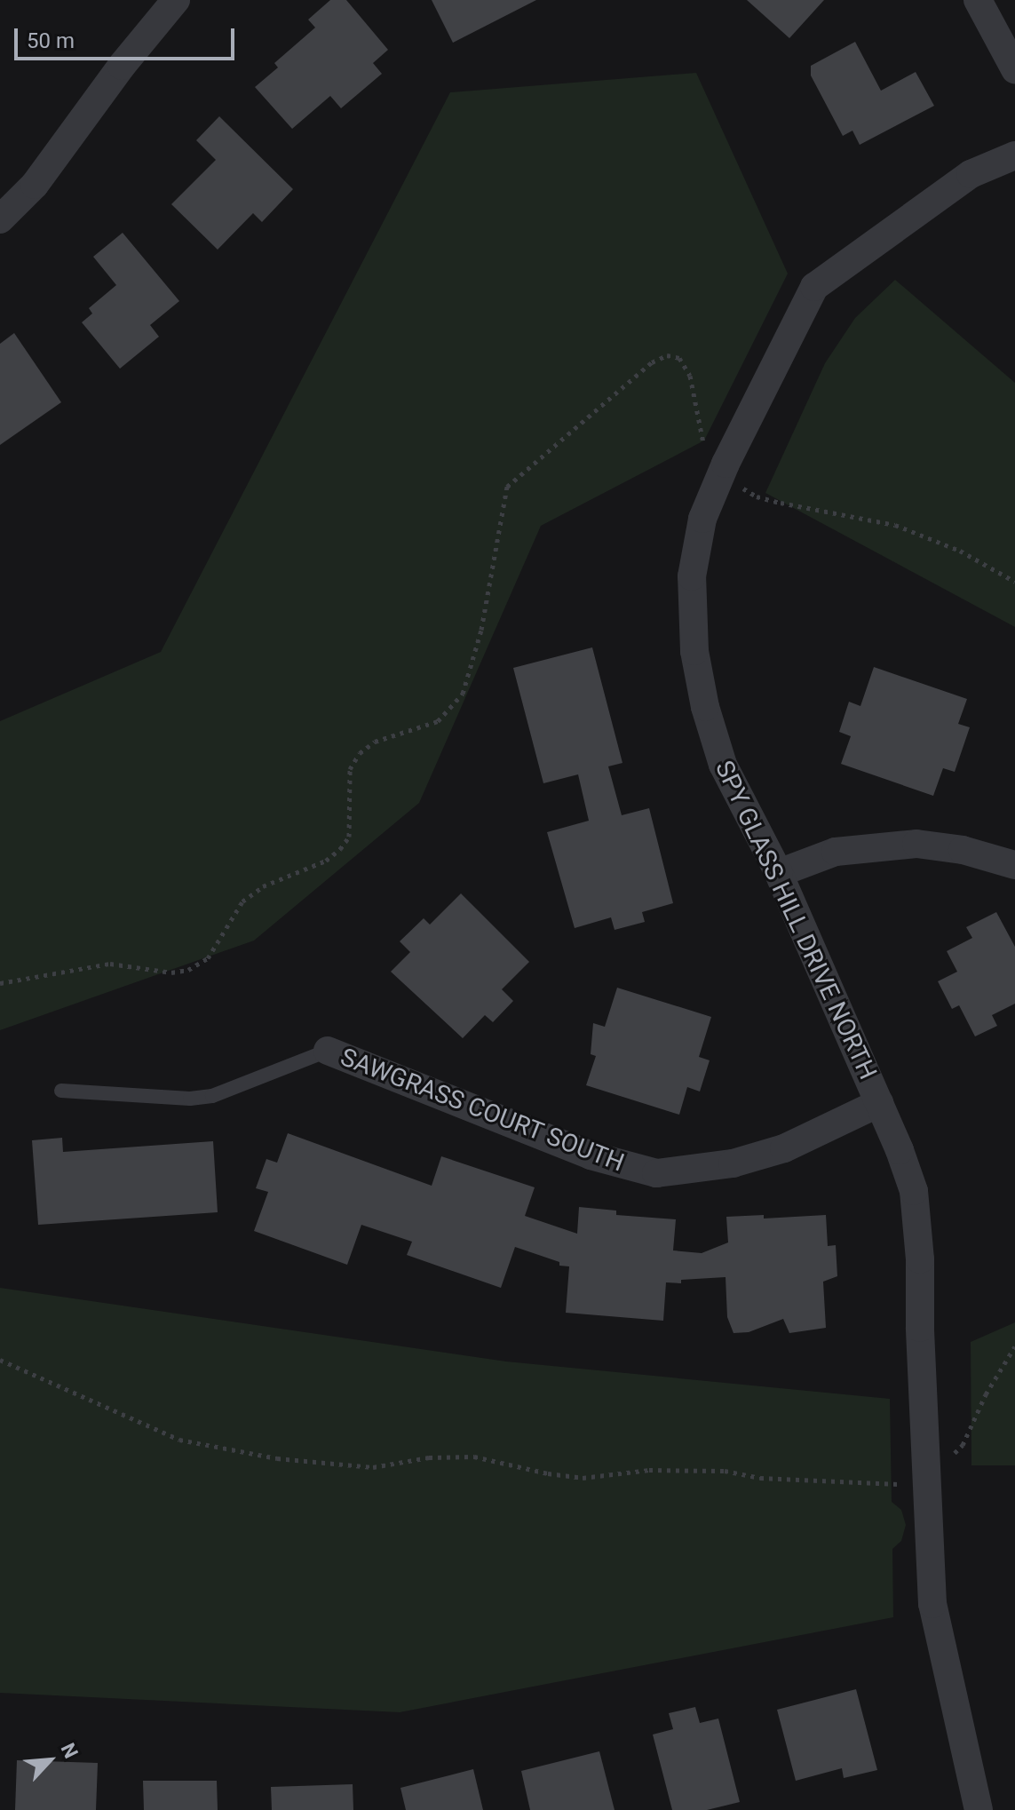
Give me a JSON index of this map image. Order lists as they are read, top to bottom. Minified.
{"streets":{"street":["SPY GLASS HILL DRIVE NORTH","SAWGRASS COURT SOUTH"]},"crossings":[["SPY GLASS HILL DRIVE NORTH","SAWGRASS COURT SOUTH"]],"scale_bar":"50 m","north":"top right"}
